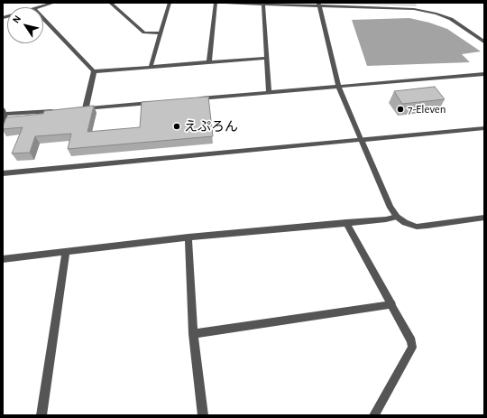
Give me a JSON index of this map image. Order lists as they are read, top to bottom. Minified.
{"places":["7-Eleven","えぷろん"],"north":"top left"}
